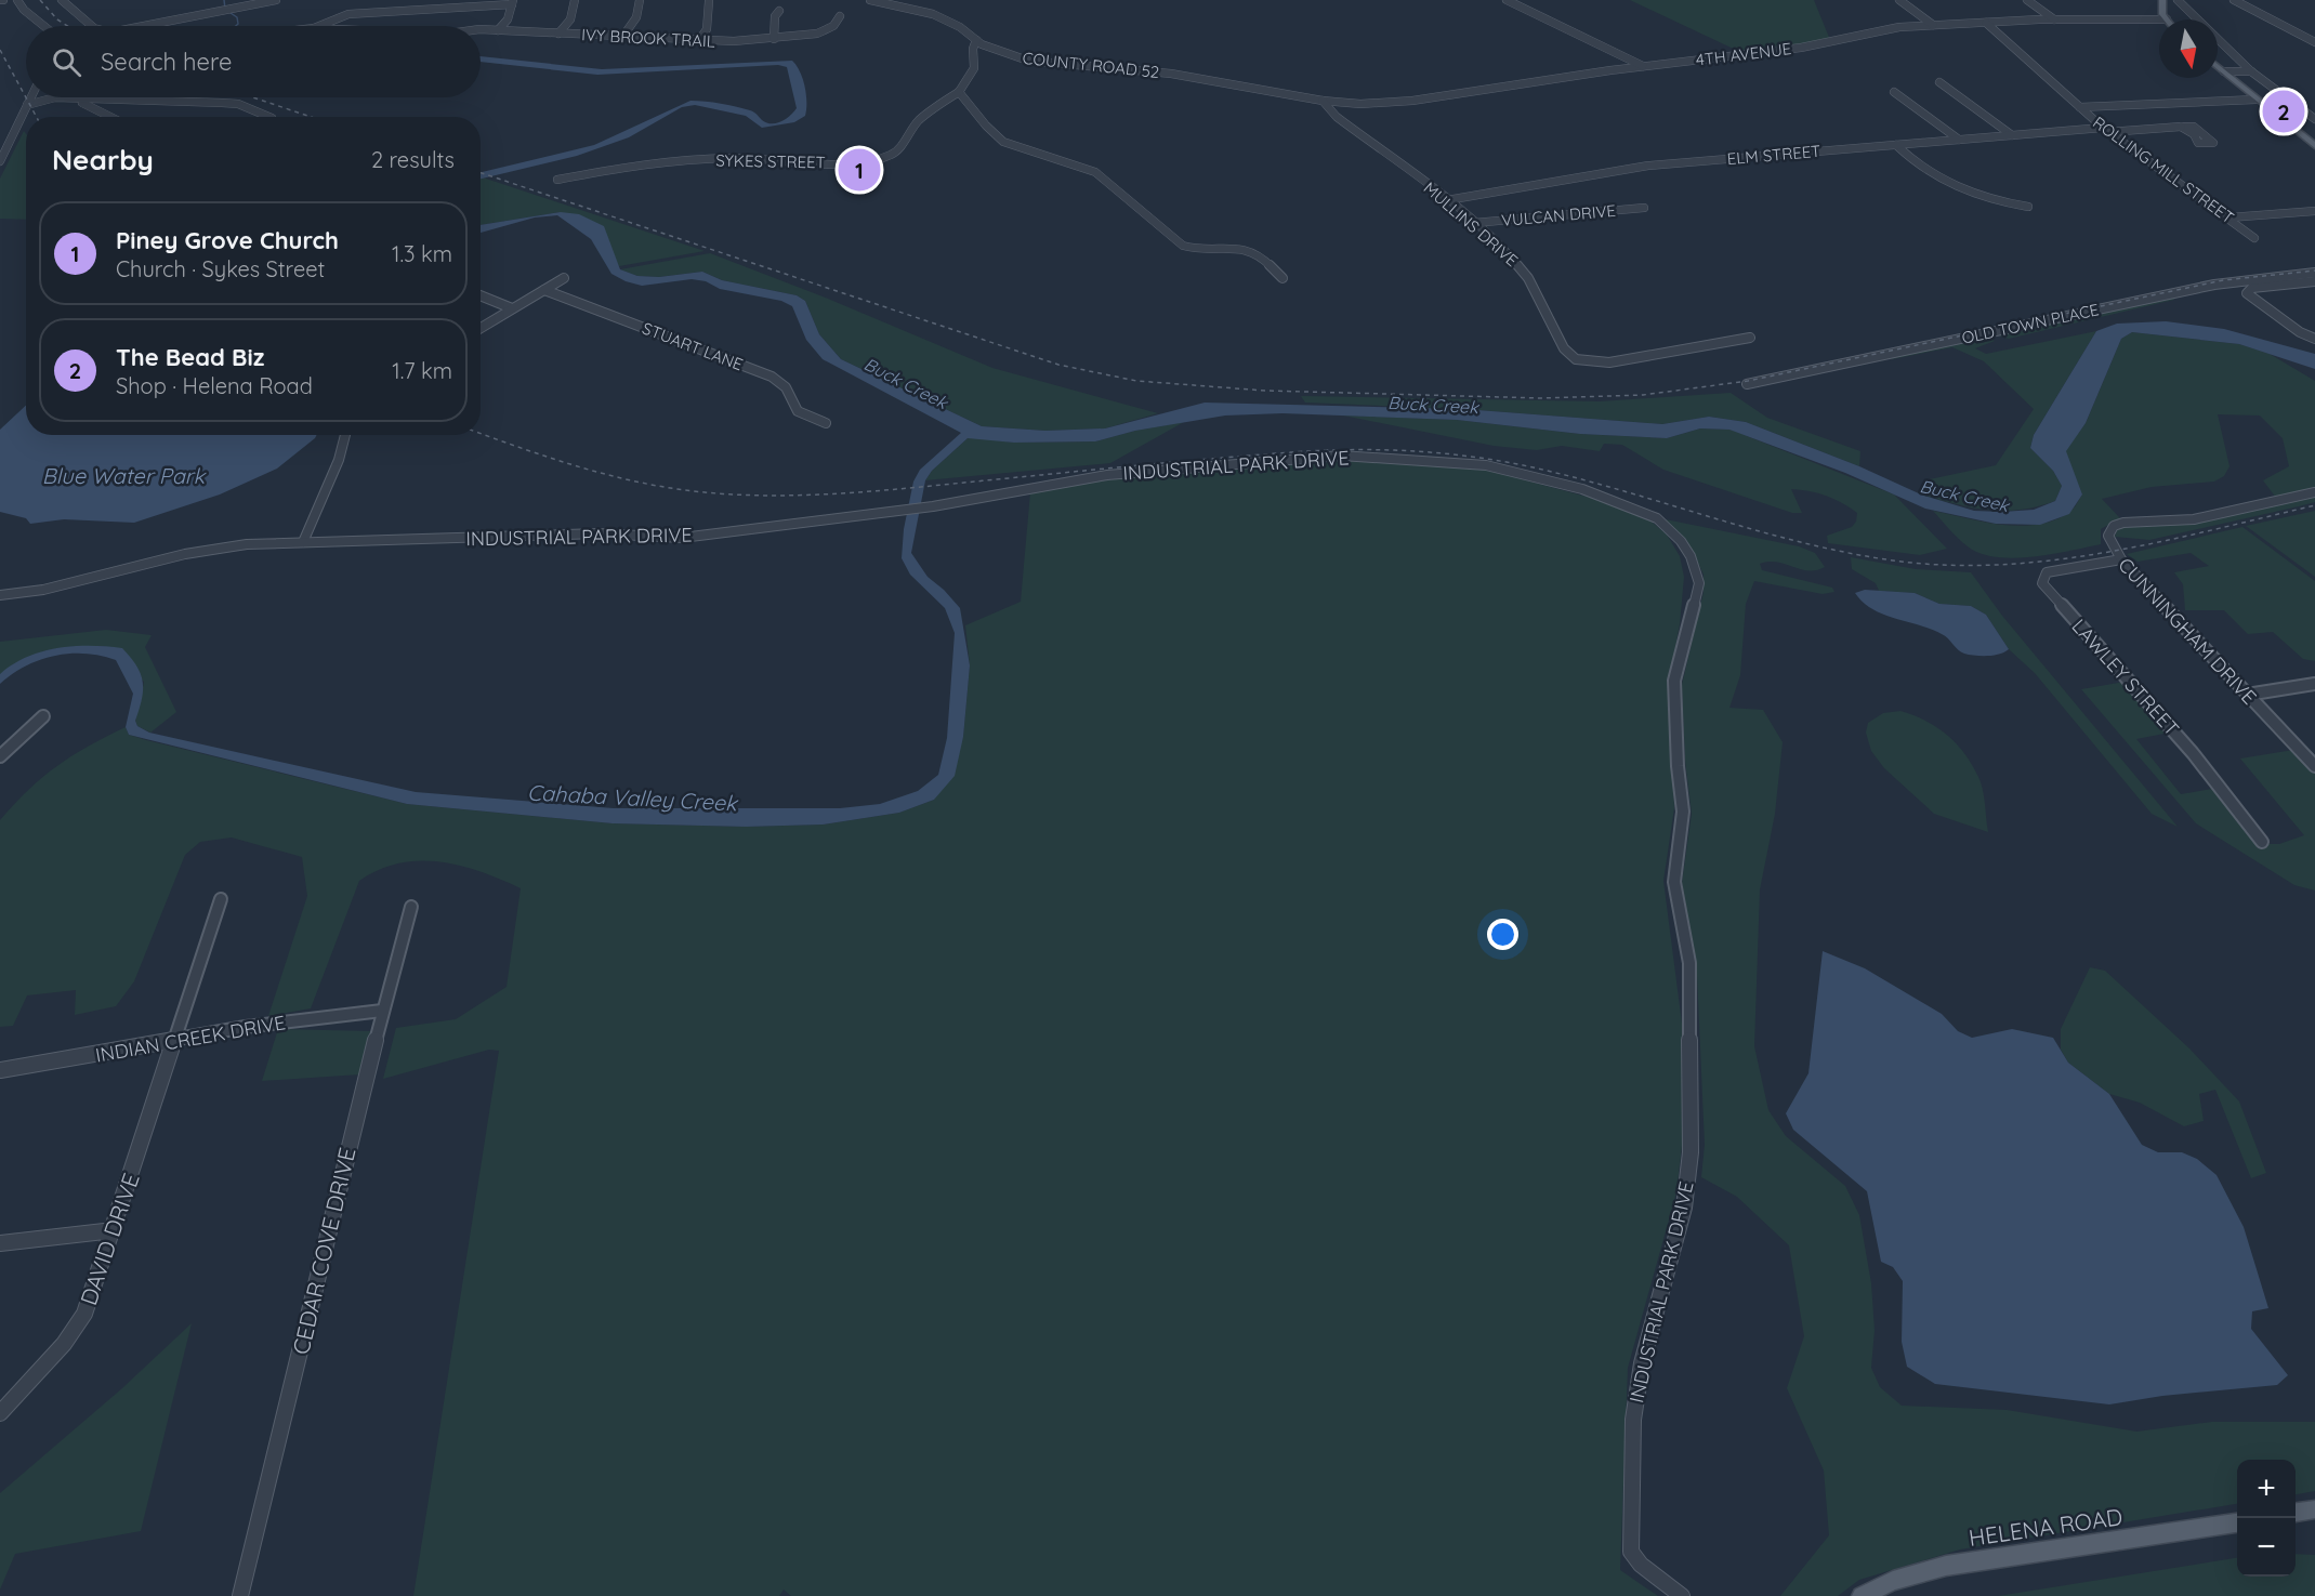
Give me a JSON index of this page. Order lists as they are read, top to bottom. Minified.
{"streets":{"main road":["HELENA ROAD"],"street":["IVY BROOK TRAIL","4TH AVENUE","COUNTY ROAD 52","ELM STREET","SYKES STREET","ROLLING MILL STREET","VULCAN DRIVE","MULLINS DRIVE","OLD TOWN PLACE","STUART LANE","INDUSTRIAL PARK DRIVE","CUNNINGHAM DRIVE","LAWLEY STREET","INDIAN CREEK DRIVE","DAVID DRIVE","CEDAR COVE DRIVE"]},"crossings":[["4TH AVENUE","COUNTY ROAD 52"],["4TH AVENUE","ROLLING MILL STREET"],["4TH AVENUE","MULLINS DRIVE"],["COUNTY ROAD 52","MULLINS DRIVE"],["ELM STREET","ROLLING MILL STREET"],["ELM STREET","MULLINS DRIVE"],["VULCAN DRIVE","MULLINS DRIVE"],["CUNNINGHAM DRIVE","LAWLEY STREET"],["INDIAN CREEK DRIVE","DAVID DRIVE"],["INDIAN CREEK DRIVE","CEDAR COVE DRIVE"]],"water":["Buck Creek","Blue Water Park","Cahaba Valley Creek"],"north":"bottom","page":{"search":"Search here","pins":["2","1"],"heading":["Nearby","2 results"],"list":[{"mark":"1","name":"Piney Grove Church","note":"Church · Sykes Street","value":"1.3 km"},{"mark":"2","name":"The Bead Biz","note":"Shop · Helena Road","value":"1.7 km"}],"map_buttons":["+","−"]}}
